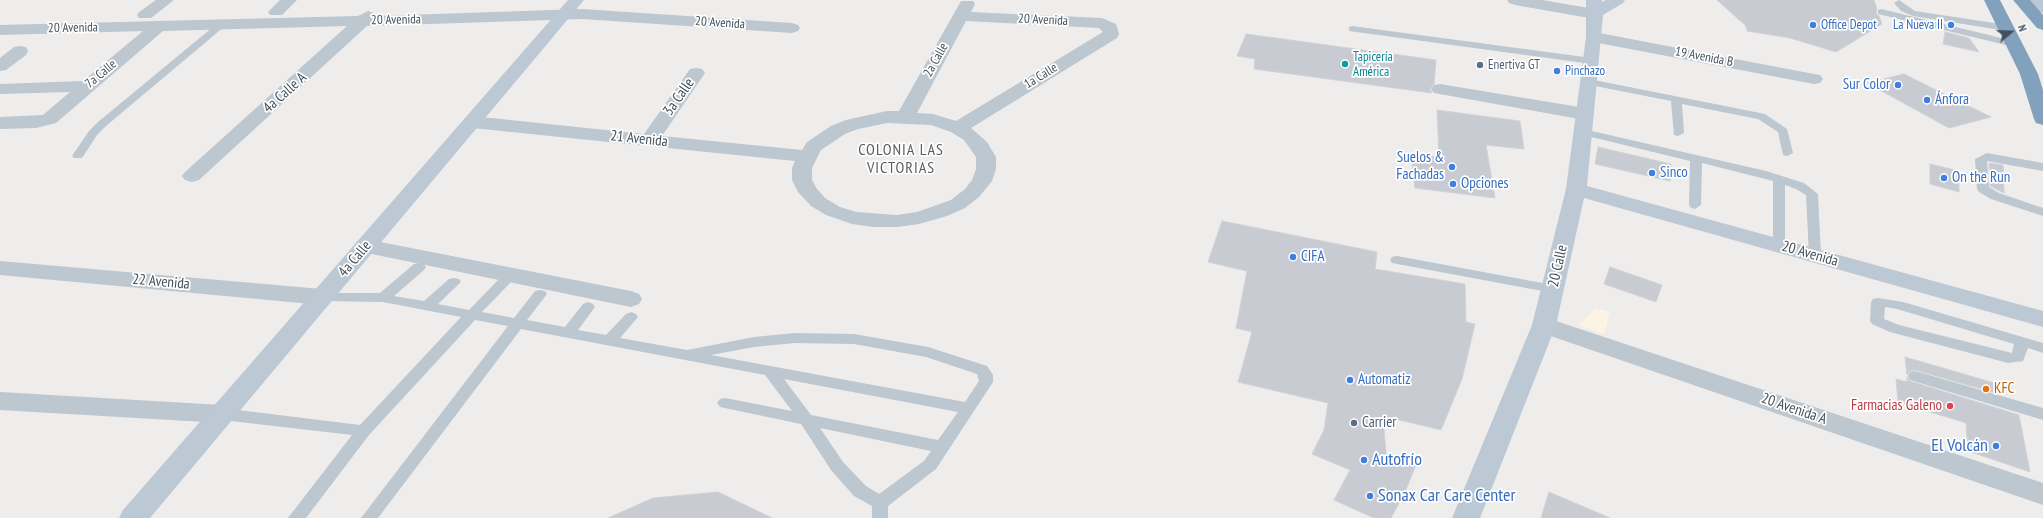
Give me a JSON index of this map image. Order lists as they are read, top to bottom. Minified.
{"streets":{"street":["20 Avenida","19 Avenida B","2a Calle","7a Calle","1a Calle","4a Calle A","3a Calle","21 Avenida","4a Calle","20 Calle","22 Avenida","20 Avenida A"]},"crossings":[["20 Avenida","2a Calle"],["20 Avenida","7a Calle"],["20 Avenida","1a Calle"],["20 Avenida","4a Calle A"],["20 Avenida","4a Calle"],["20 Avenida","20 Calle"],["19 Avenida B","20 Calle"],["3a Calle","21 Avenida"],["21 Avenida","4a Calle"],["4a Calle","22 Avenida"],["20 Calle","20 Avenida A"]],"districts":["COLONIA LAS VICTORIAS"],"places":["Office Depot","La Nueva II","Tapicería América","Enertiva GT","Pinchazo","Sur Color","Ánfora","Suelos & Fachadas","Sinco","On the Run","Opciones","CIFA","Automatiz","KFC","Farmacias Galeno","Carrier","El Volcán","Autofrío","Sonax Car Care Center"],"north":"right"}
